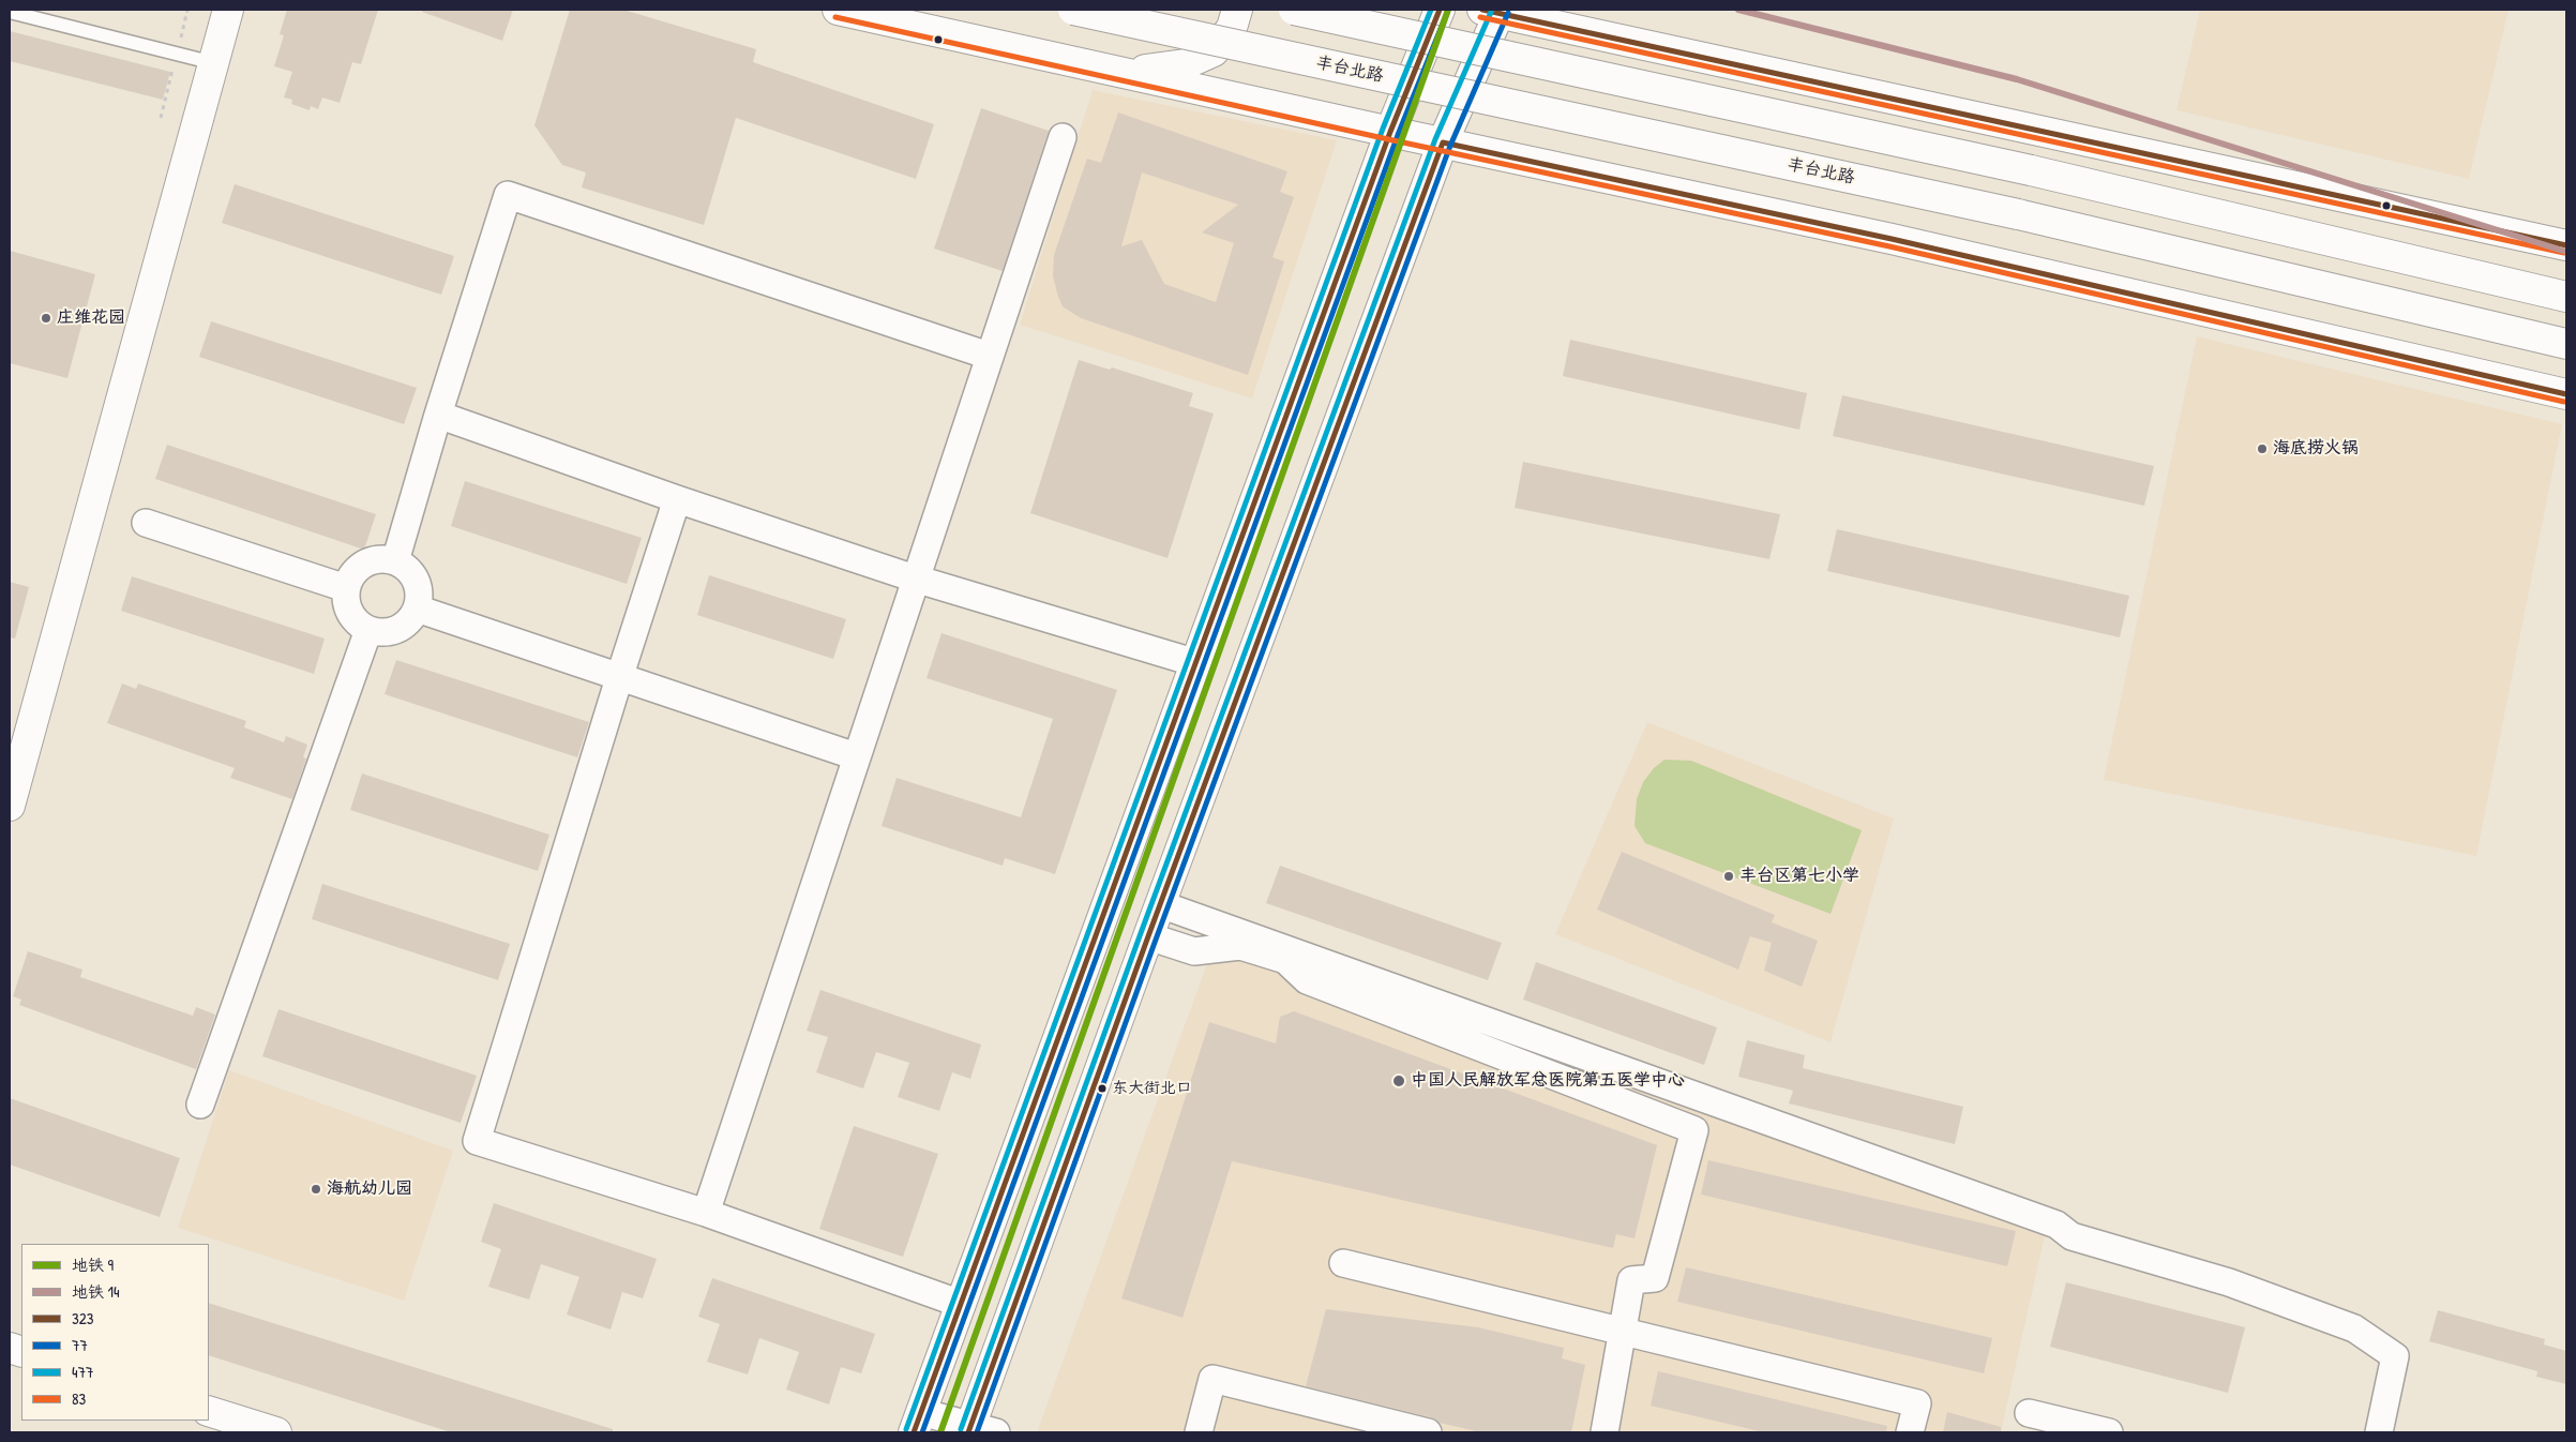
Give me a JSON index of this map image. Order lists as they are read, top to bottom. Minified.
{"streets":{"main road":["丰台北路"]},"places":["庄维花园","海底捞火锅","丰台区第七小学","中国人民解放军总医院第五医学中心","东大街北口","海航幼儿园"],"lines":["metro line 9","metro line 14","transit line 323","transit line 477","transit line 77","transit line 83"],"legend":["地铁 9","地铁 14","323","77","477","83"]}
